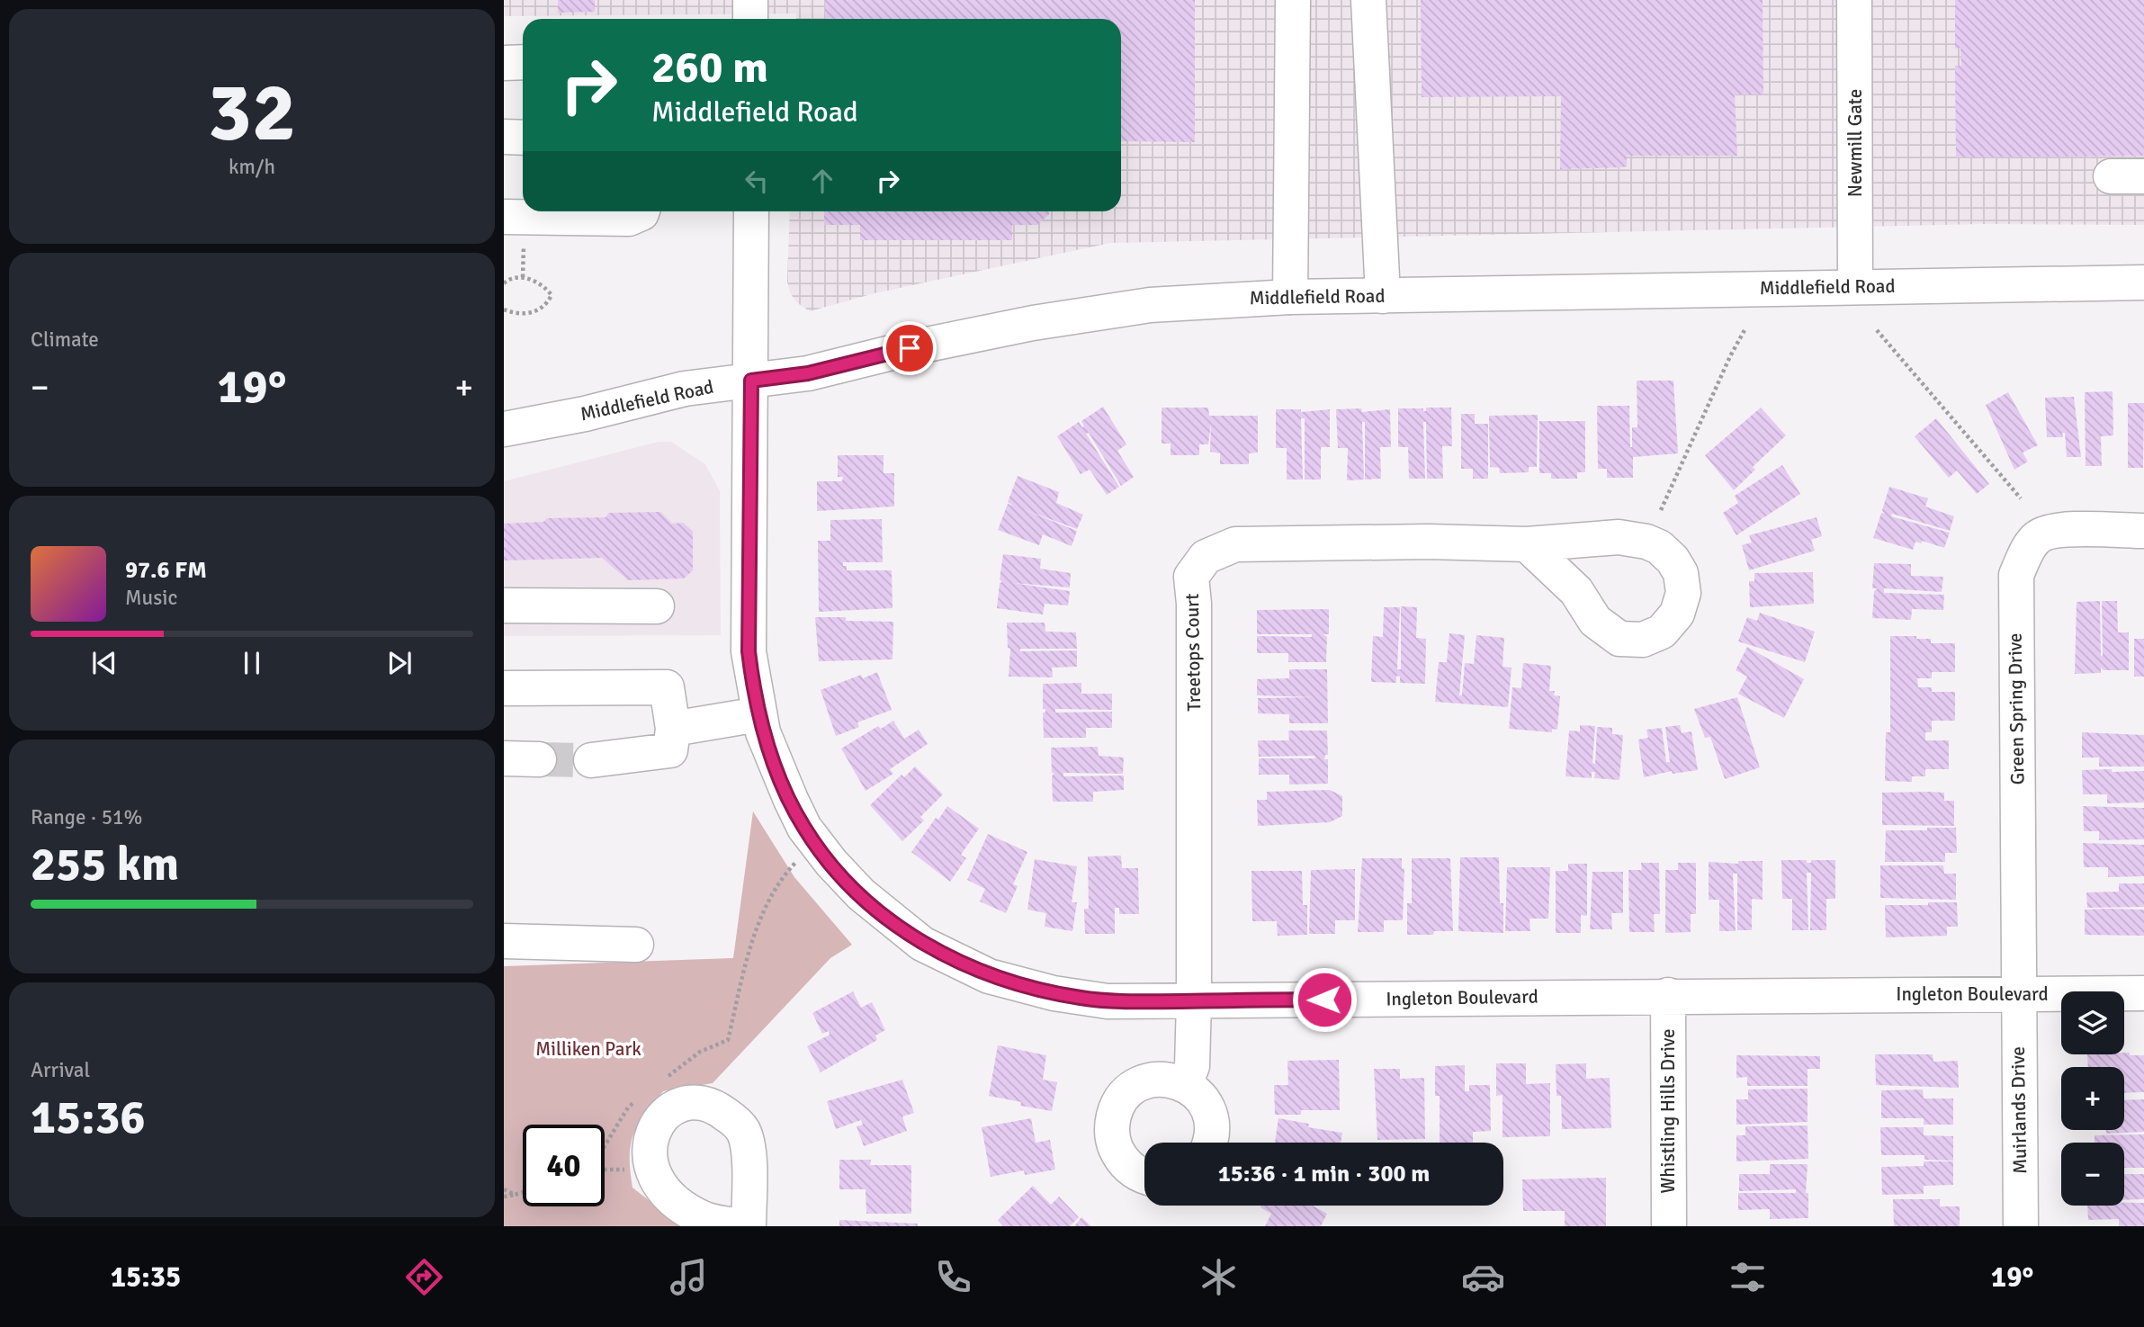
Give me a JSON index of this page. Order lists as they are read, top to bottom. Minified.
{"streets":{"street":["Newmill Gate","Middlefield Road","Treetops Court","Green Spring Drive","Ingleton Boulevard","Muirlands Drive","Whistling Hills Drive"]},"crossings":[["Newmill Gate","Middlefield Road"],["Middlefield Road","Ingleton Boulevard"],["Treetops Court","Ingleton Boulevard"],["Green Spring Drive","Ingleton Boulevard"],["Green Spring Drive","Muirlands Drive"],["Ingleton Boulevard","Muirlands Drive"],["Ingleton Boulevard","Whistling Hills Drive"]],"parks":["Milliken Park"],"page":{"tile":[["32","km/h"],"Climate",["Range · 51%","255 km"],["Arrival","15:36"]],"turn":["260 m","Middlefield Road"],"heat":["−","19°","+"],"song":["97.6 FM","Music"],"map_buttons":["+","−"],"limit":"40","trip":"15:36 · 1 min · 300 m","tabs":["15:35","19°"]}}
